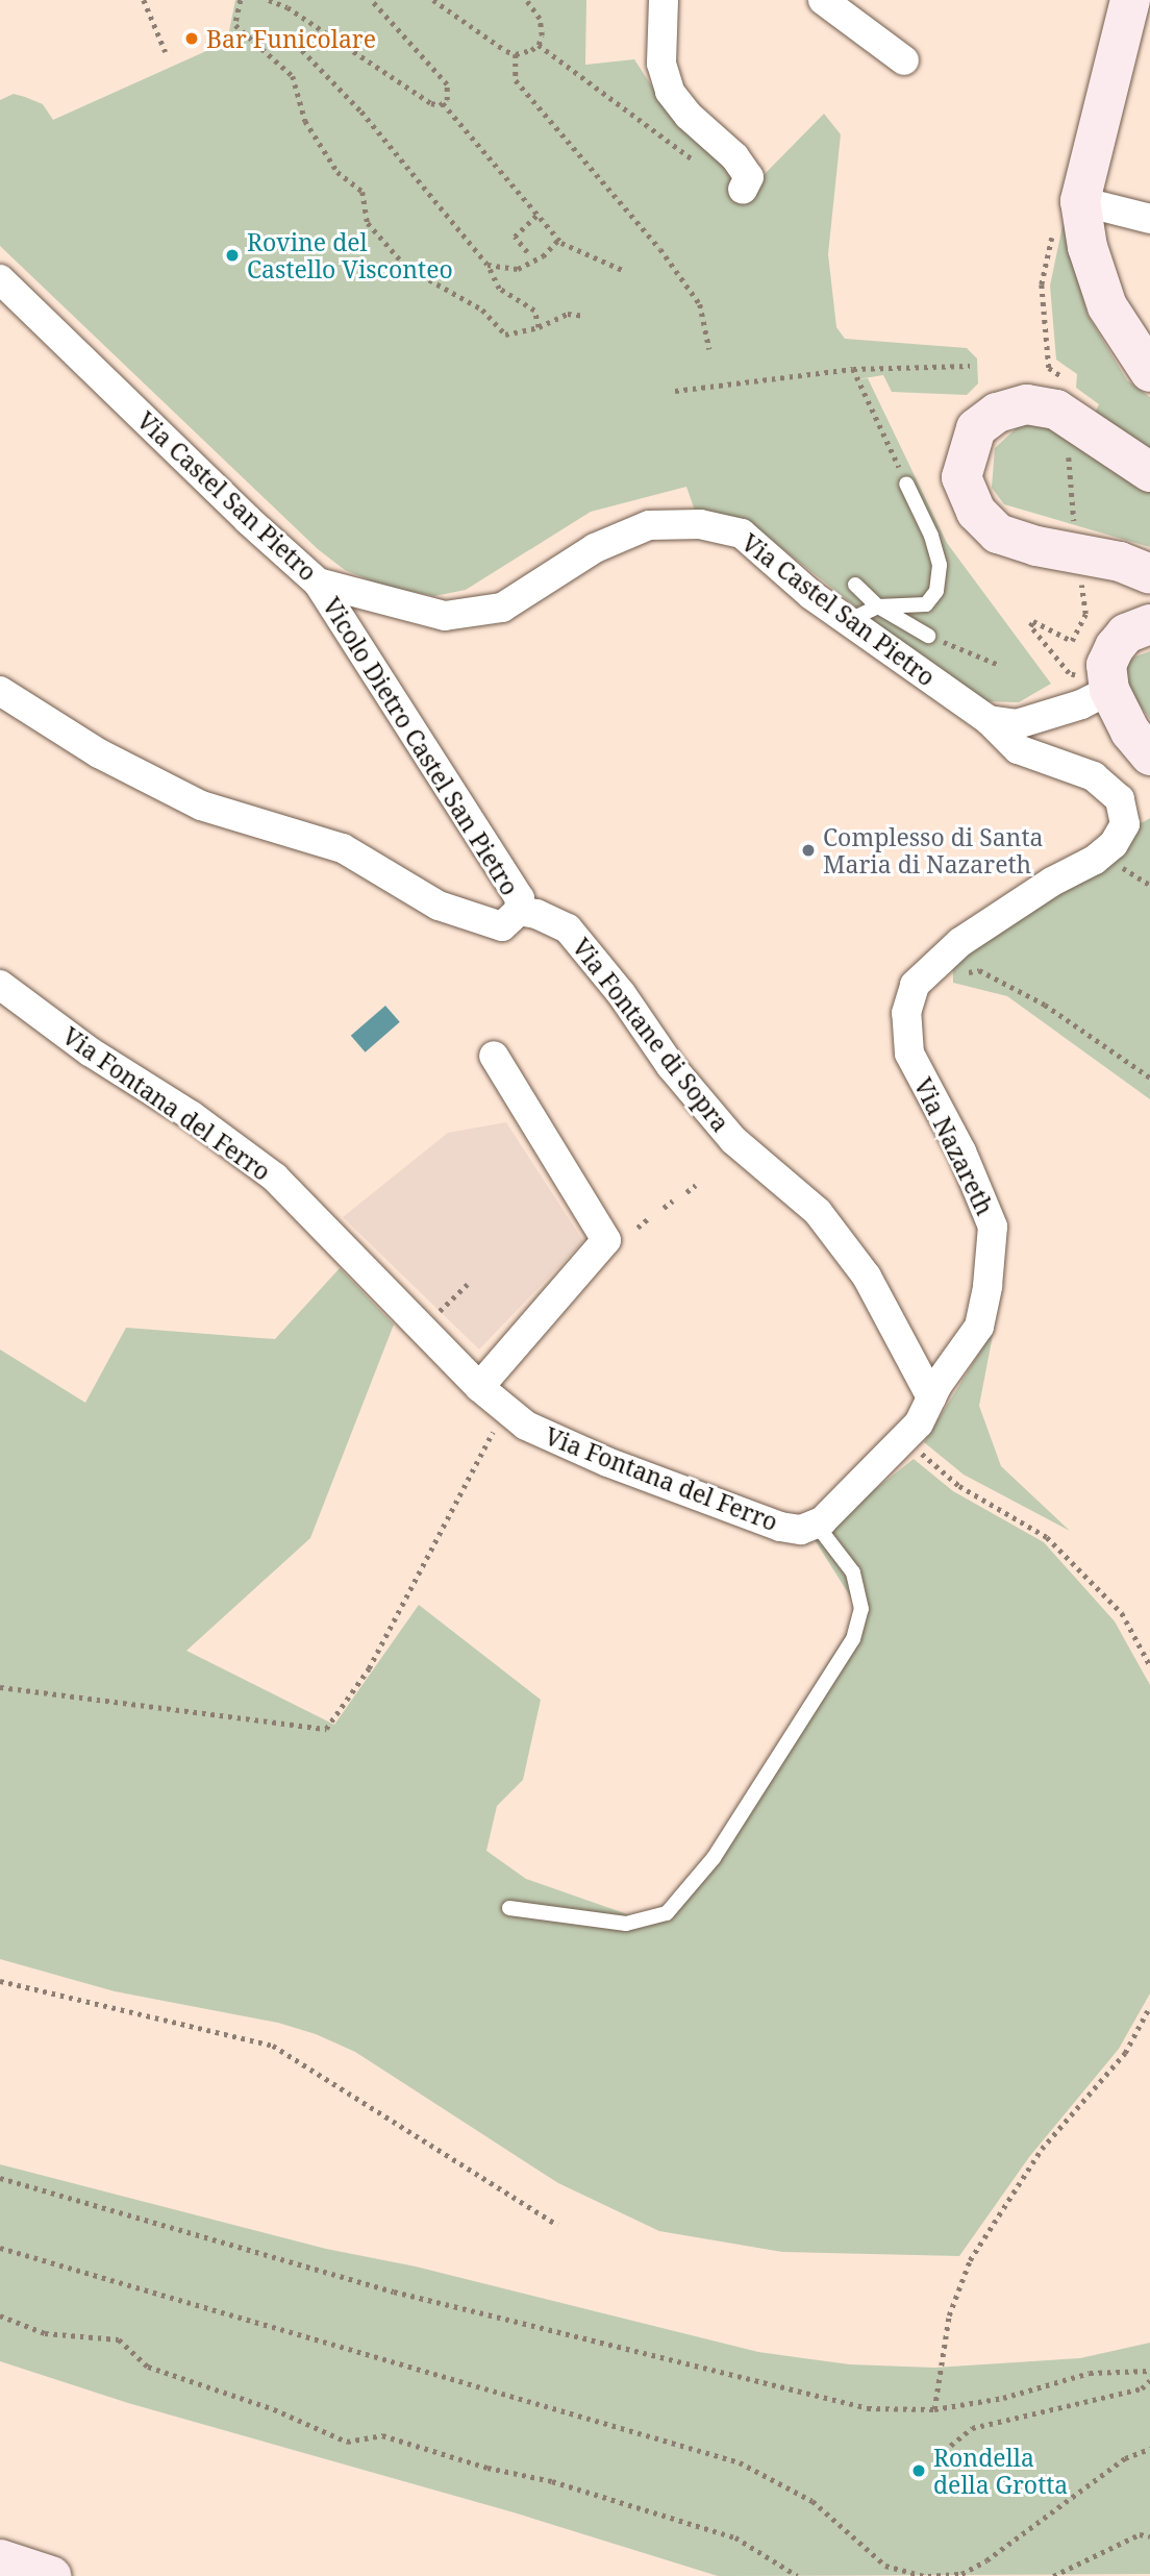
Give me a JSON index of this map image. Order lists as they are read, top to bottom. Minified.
{"streets":{"street":["Via Castel San Pietro","Vicolo Dietro Castel San Pietro","Via Fontane di Sopra","Via Fontana del Ferro","Via Nazareth"]},"crossings":[["Via Castel San Pietro","Vicolo Dietro Castel San Pietro"],["Via Castel San Pietro","Via Nazareth"],["Vicolo Dietro Castel San Pietro","Via Fontane di Sopra"],["Via Fontane di Sopra","Via Nazareth"]],"places":["Bar Funicolare","Rovine del Castello Visconteo","Complesso di Santa Maria di Nazareth","Rondella della Grotta"]}
